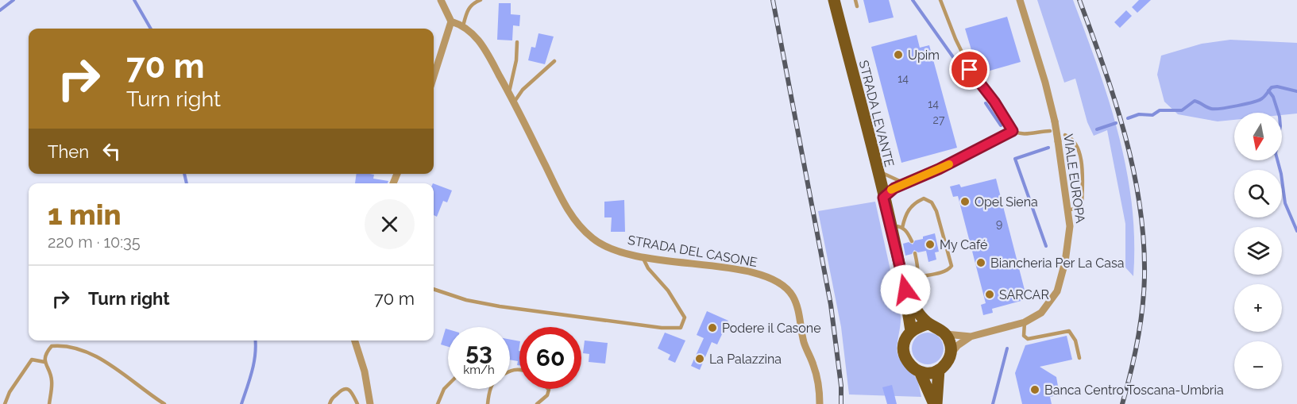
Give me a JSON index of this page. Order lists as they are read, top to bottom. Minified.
{"streets":{"main road":["STRADA LEVANTE"],"street":["VIALE EUROPA","STRADA DEL CASONE"]},"crossings":[["STRADA LEVANTE","VIALE EUROPA"]],"places":["Upim","Opel Siena","My Café","Biancheria Per La Casa","SARCAR","Podere il Casone","La Palazzina","Banca Centro Toscana-Umbria"],"house_numbers":["14","14","27","9"],"north":"bottom","page":{"turn":["70 m","Turn right"],"map_buttons":["+","−"],"then":"Then","heading":["1 min","220 m · 10:35"],"list":[{"name":"Turn right","value":"70 m"}],"speed":"53 km/h","limit":"60"}}
